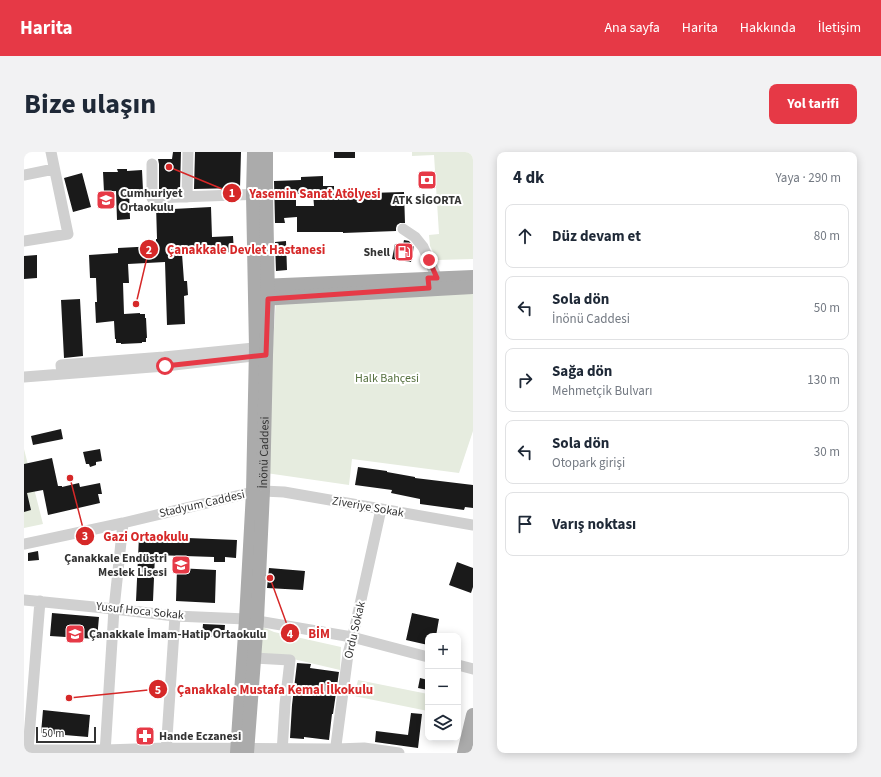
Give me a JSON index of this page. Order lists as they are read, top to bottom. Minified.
{"streets":{"main road":["İnönü Caddesi"],"street":["Stadyum Caddesi","Ziveriye Sokak","Yusuf Hoca Sokak","Ordu Sokak"]},"crossings":[["İnönü Caddesi","Stadyum Caddesi"],["İnönü Caddesi","Ziveriye Sokak"],["İnönü Caddesi","Yusuf Hoca Sokak"],["Stadyum Caddesi","Ziveriye Sokak"],["Ziveriye Sokak","Ordu Sokak"],["Yusuf Hoca Sokak","Ordu Sokak"]],"parks":["Halk Bahçesi"],"places":{"other":["Yasemin Sanat Atölyesi","Çanakkale Devlet Hastanesi","Gazi Ortaokulu","BİM","Çanakkale Mustafa Kemal İlkokulu"],"bank":["ATK SİGORTA"],"school or university":["Cumhuriyet Ortaokulu","Çanakkale Endüstri Meslek Lisesi","Çanakkale İmam-Hatip Ortaokulu"],"fuel station":["Shell"],"pharmacy":["Hande Eczanesi"]},"scale_bar":"50 m","page":{"header":"Harita","nav":["Ana sayfa","Harita","Hakkında","İletişim"],"title":"Bize ulaşın","buttons":"Yol tarifi","heading":["4 dk","Yaya · 290 m"],"list":[["Düz devam et","80 m"],["Sola dön","İnönü Caddesi","50 m"],["Sağa dön","Mehmetçik Bulvarı","130 m"],["Sola dön","Otopark girişi","30 m"],"Varış noktası"],"map_buttons":["+","−"],"scale":"50 m"}}
